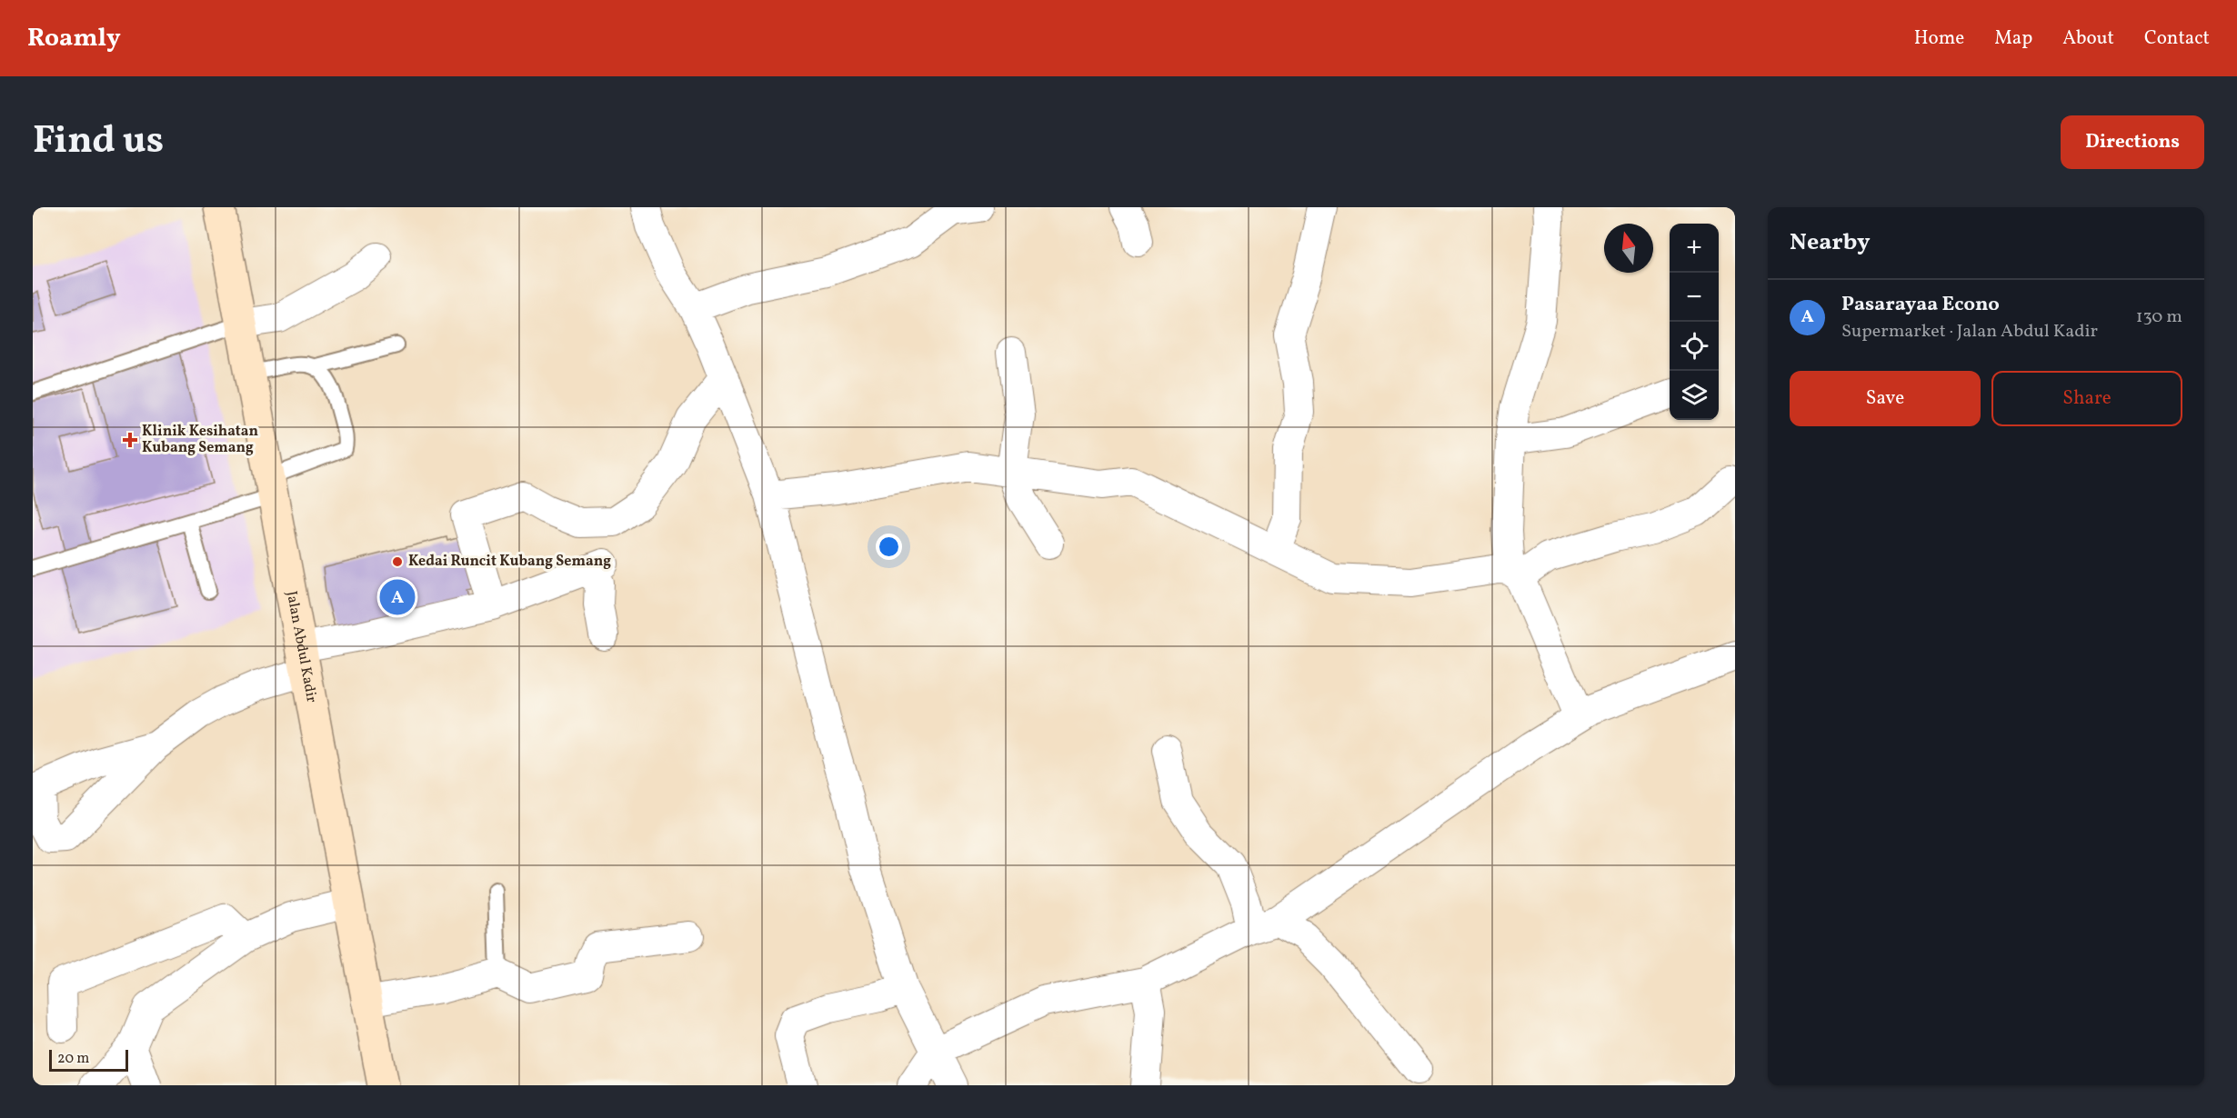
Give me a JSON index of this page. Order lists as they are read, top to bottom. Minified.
{"streets":{"main road":["Jalan Abdul Kadir"]},"places":{"health":["Klinik Kesihatan Kubang Semang"],"other":["Kedai Runcit Kubang Semang"]},"scale_bar":"20 m","north":"top","page":{"header":"Roamly","nav":["Home","Map","About","Contact"],"title":"Find us","buttons":["Directions",["Save","Share"]],"heading":"Nearby","map_buttons":["+","−"],"list":[{"mark":"A","name":"Pasarayaa Econo","note":"Supermarket · Jalan Abdul Kadir","value":"130 m"}],"pins":"A","scale":"20 m"}}
